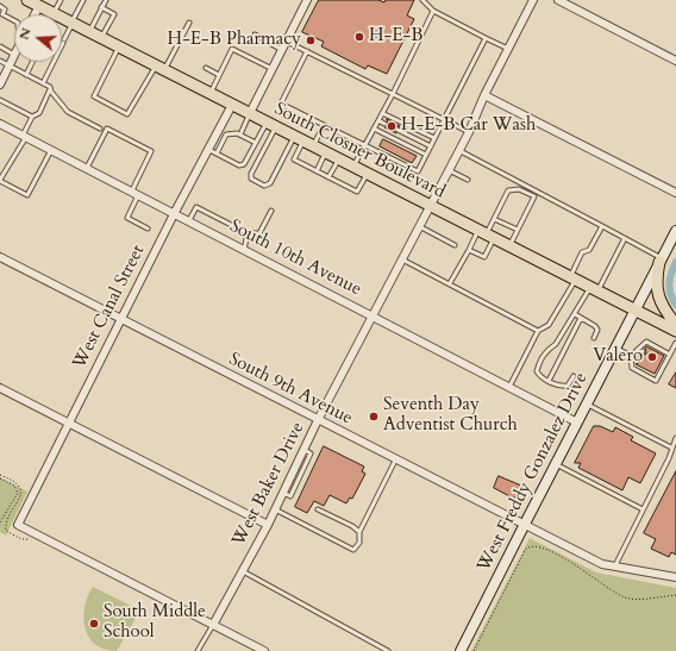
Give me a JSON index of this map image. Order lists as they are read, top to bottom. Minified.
{"streets":{"main road":["South Closner Boulevard","West Freddy Gonzalez Drive"],"street":["South 10th Avenue","West Canal Street","South 9th Avenue","West Baker Drive"]},"crossings":[["South Closner Boulevard","West Canal Street"],["South Closner Boulevard","West Freddy Gonzalez Drive"],["South Closner Boulevard","West Baker Drive"],["South 10th Avenue","West Canal Street"],["South 10th Avenue","West Freddy Gonzalez Drive"],["South 10th Avenue","West Baker Drive"],["West Canal Street","South 9th Avenue"],["West Canal Street","West Baker Drive"],["South 9th Avenue","West Freddy Gonzalez Drive"],["South 9th Avenue","West Baker Drive"]],"places":["H-E-B","H-E-B Pharmacy","H-E-B Car Wash","Valero","Seventh Day Adventist Church","South Middle School"],"north":"left"}
